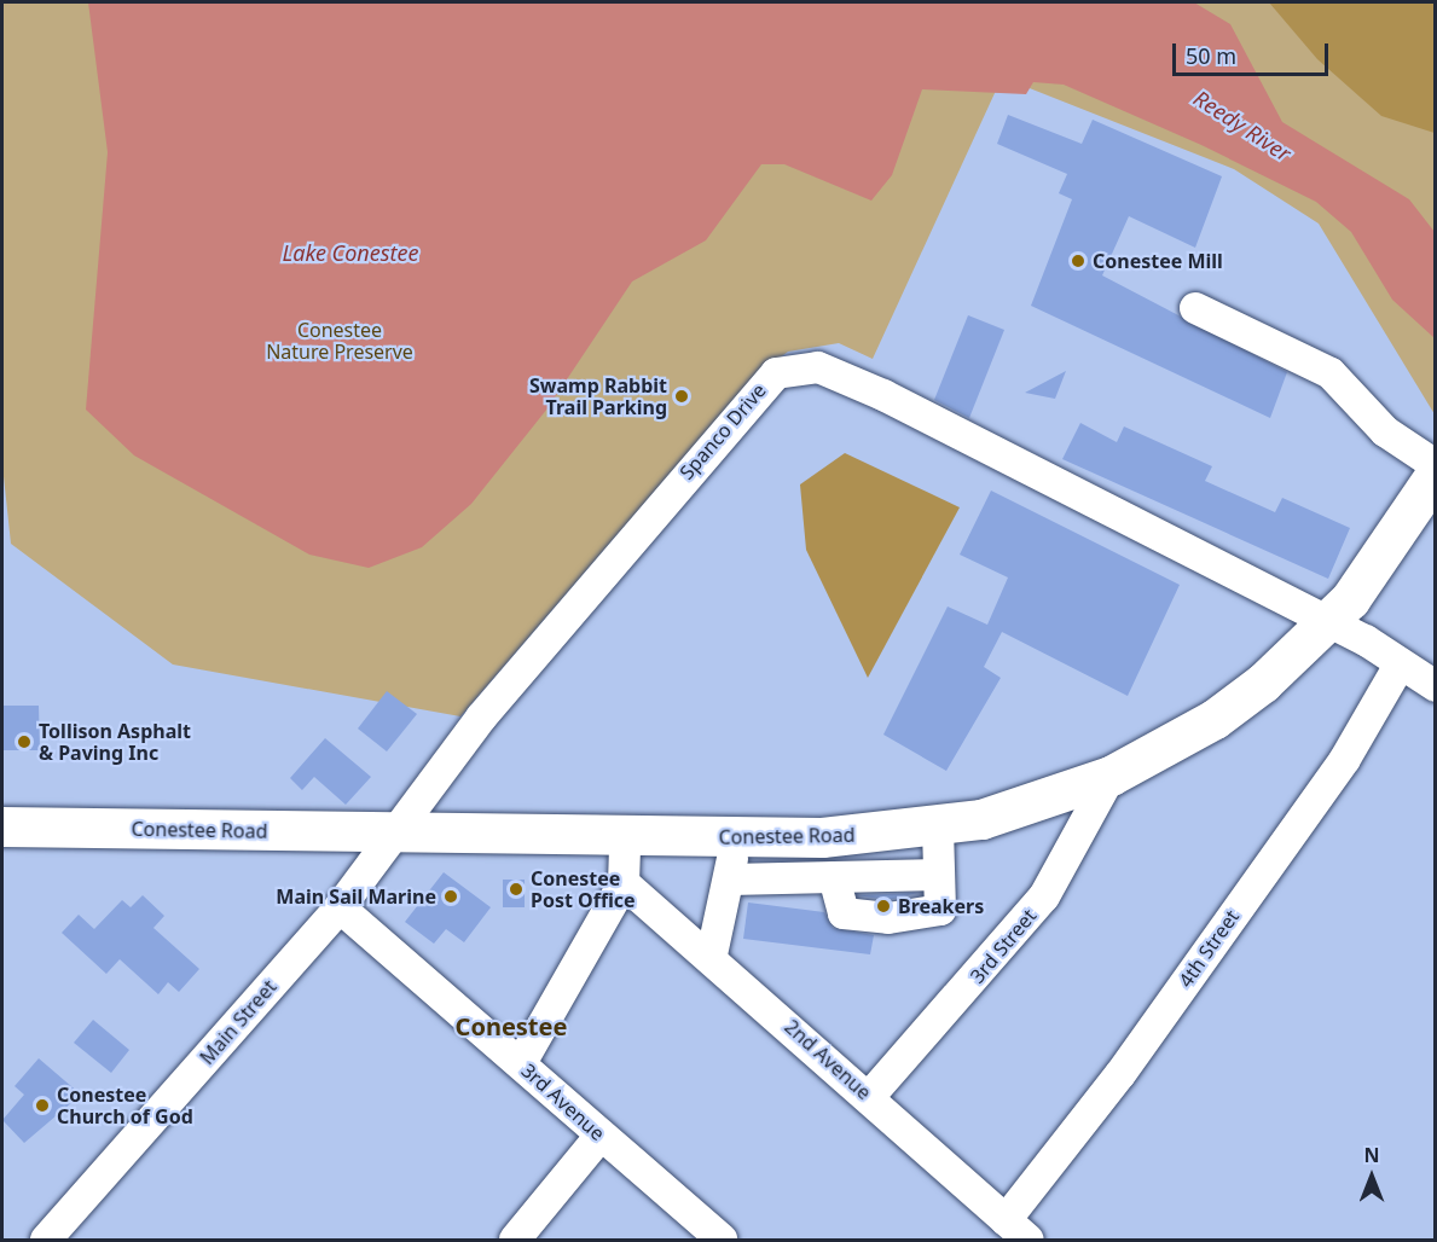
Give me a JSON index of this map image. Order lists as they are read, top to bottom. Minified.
{"streets":{"main road":["Conestee Road"],"street":["Spanco Drive","3rd Street","4th Street","Main Street","2nd Avenue","3rd Avenue"]},"crossings":[["Spanco Drive","Conestee Road"],["Spanco Drive","4th Street"],["Spanco Drive","Main Street"],["Conestee Road","3rd Street"],["Conestee Road","Main Street"],["3rd Street","2nd Avenue"],["4th Street","2nd Avenue"],["Main Street","3rd Avenue"]],"districts":["Conestee"],"water":["Reedy River","Lake Conestee"],"parks":["Conestee Nature Preserve"],"places":["Conestee Mill","Swamp Rabbit Trail Parking","Tollison Asphalt & Paving Inc","Conestee Post Office","Main Sail Marine","Breakers","Conestee Church of God"],"scale_bar":"50 m","north":"top"}
